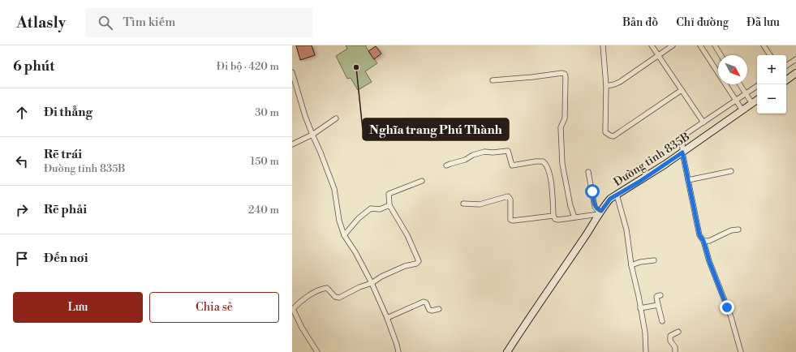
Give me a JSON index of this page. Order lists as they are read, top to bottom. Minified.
{"streets":{"main road":["Đường tỉnh 835B"]},"places":["Nghĩa trang Phú Thành"],"north":"bottom right","page":{"header":"Atlasly","search":"Tìm kiếm","nav":["Bản đồ","Chỉ đường","Đã lưu"],"heading":["6 phút","Đi bộ · 420 m"],"map_buttons":["+","−"],"list":[["Đi thẳng","30 m"],["Rẽ trái","Đường tỉnh 835B","150 m"],["Rẽ phải","240 m"],"Đến nơi"],"buttons":["Lưu","Chia sẻ"]}}
